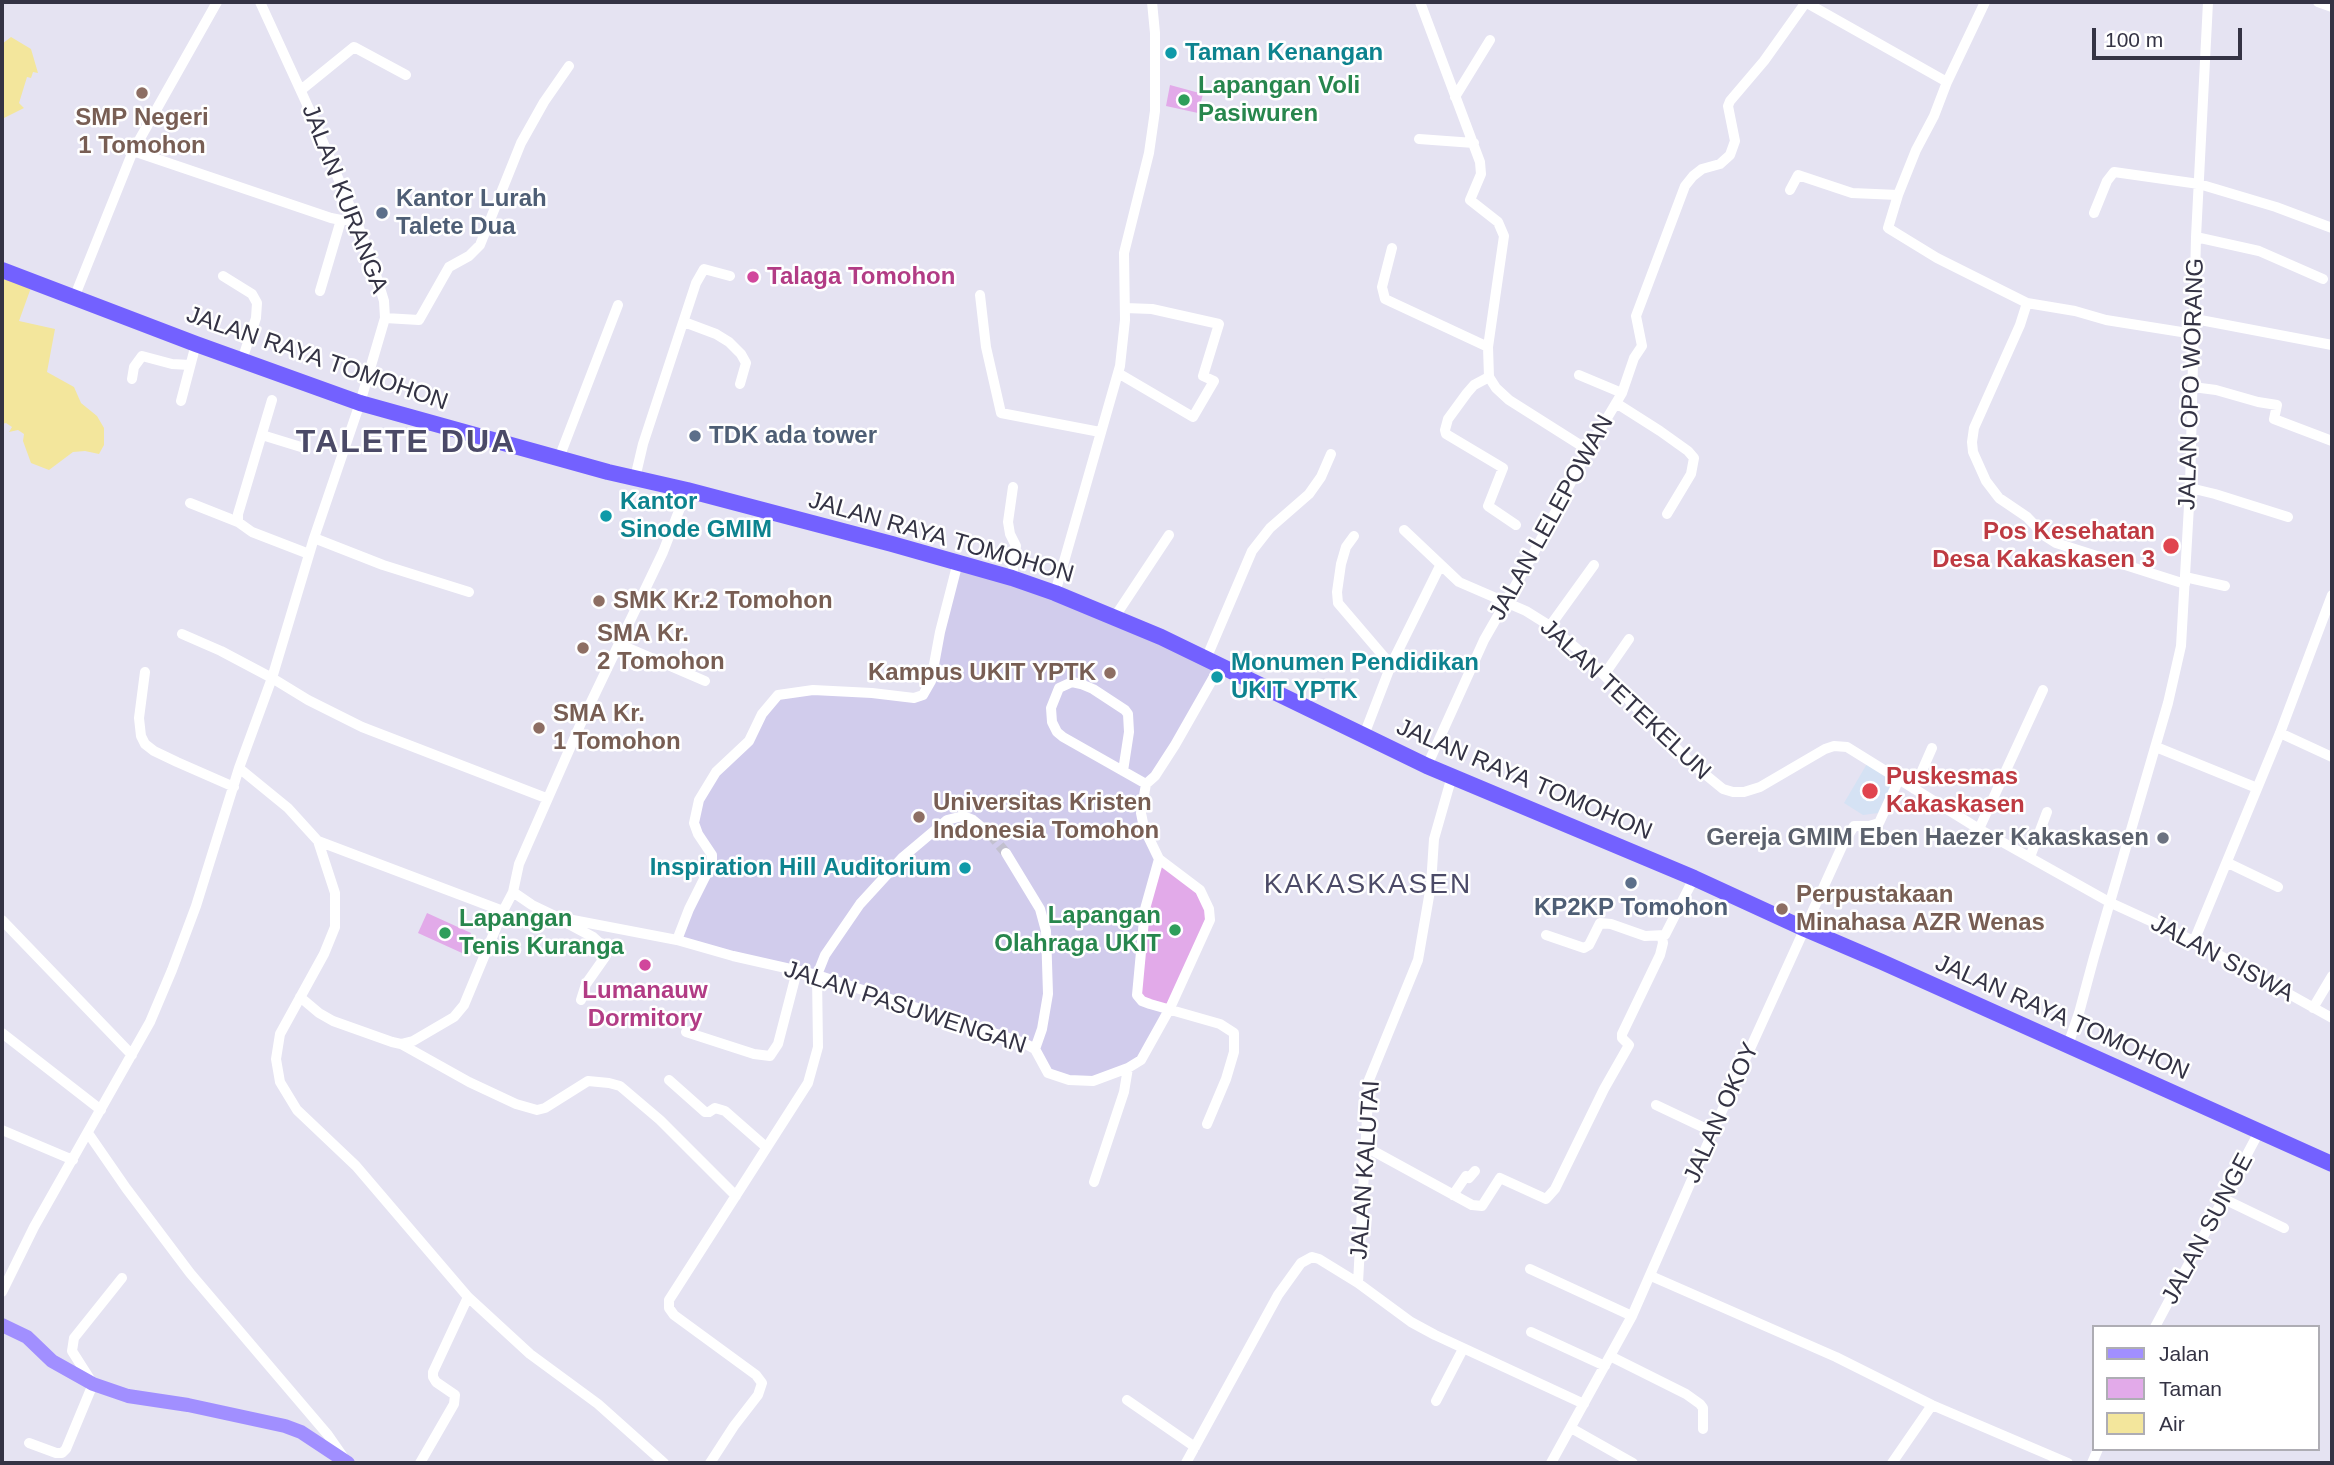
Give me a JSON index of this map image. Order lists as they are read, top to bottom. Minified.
{"streets":{"highway":["JALAN RAYA TOMOHON"],"street":["JALAN KURANGA","JALAN OPO WORANG","JALAN LELEPOWAN","JALAN TETEKELUN","JALAN SISWA","JALAN PASUWENGAN","JALAN OKOY","JALAN KALUTAI","JALAN SUNGE"]},"crossings":[["JALAN KURANGA","JALAN RAYA TOMOHON"],["JALAN RAYA TOMOHON","JALAN OPO WORANG"],["JALAN RAYA TOMOHON","JALAN LELEPOWAN"],["JALAN RAYA TOMOHON","JALAN OKOY"],["JALAN RAYA TOMOHON","JALAN KALUTAI"],["JALAN RAYA TOMOHON","JALAN SUNGE"],["JALAN OPO WORANG","JALAN TETEKELUN"],["JALAN OPO WORANG","JALAN SISWA"],["JALAN LELEPOWAN","JALAN TETEKELUN"],["JALAN TETEKELUN","JALAN SISWA"],["JALAN TETEKELUN","JALAN OKOY"],["JALAN OKOY","JALAN KALUTAI"]],"districts":["TALETE DUA","KAKASKASEN"],"places":["Taman Kenangan","SMP Negeri 1 Tomohon","Lapangan Voli Pasiwuren","Kantor Lurah Talete Dua","Talaga Tomohon","TDK ada tower","Kantor Sinode GMIM","Pos Kesehatan Desa Kakaskasen 3","SMK Kr.2 Tomohon","SMA Kr. 2 Tomohon","Kampus UKIT YPTK","Monumen Pendidikan UKIT YPTK","SMA Kr. 1 Tomohon","Puskesmas Kakaskasen","Universitas Kristen Indonesia Tomohon","Gereja GMIM Eben Haezer Kakaskasen","Inspiration Hill Auditorium","KP2KP Tomohon","Perpustakaan Minahasa AZR Wenas","Lapangan Olahraga UKIT","Lapangan Tenis Kuranga","Lumanauw Dormitory"],"legend":["Jalan","Taman","Air"],"scale_bar":"100 m"}
